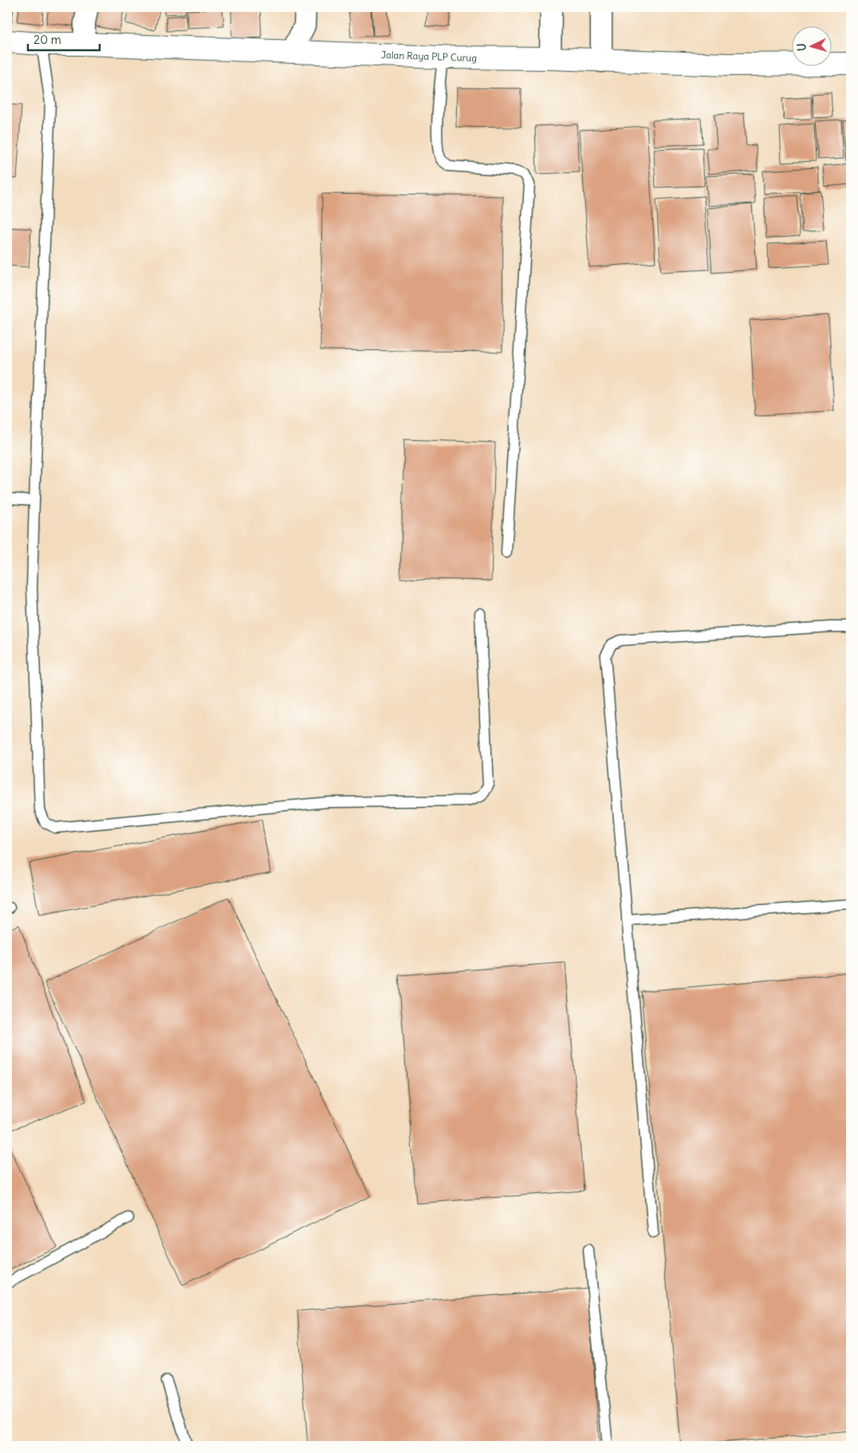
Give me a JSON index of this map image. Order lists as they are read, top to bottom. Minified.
{"streets":{"main road":["Jalan Raya PLP Curug"]},"scale_bar":"20 m","north":"left"}
